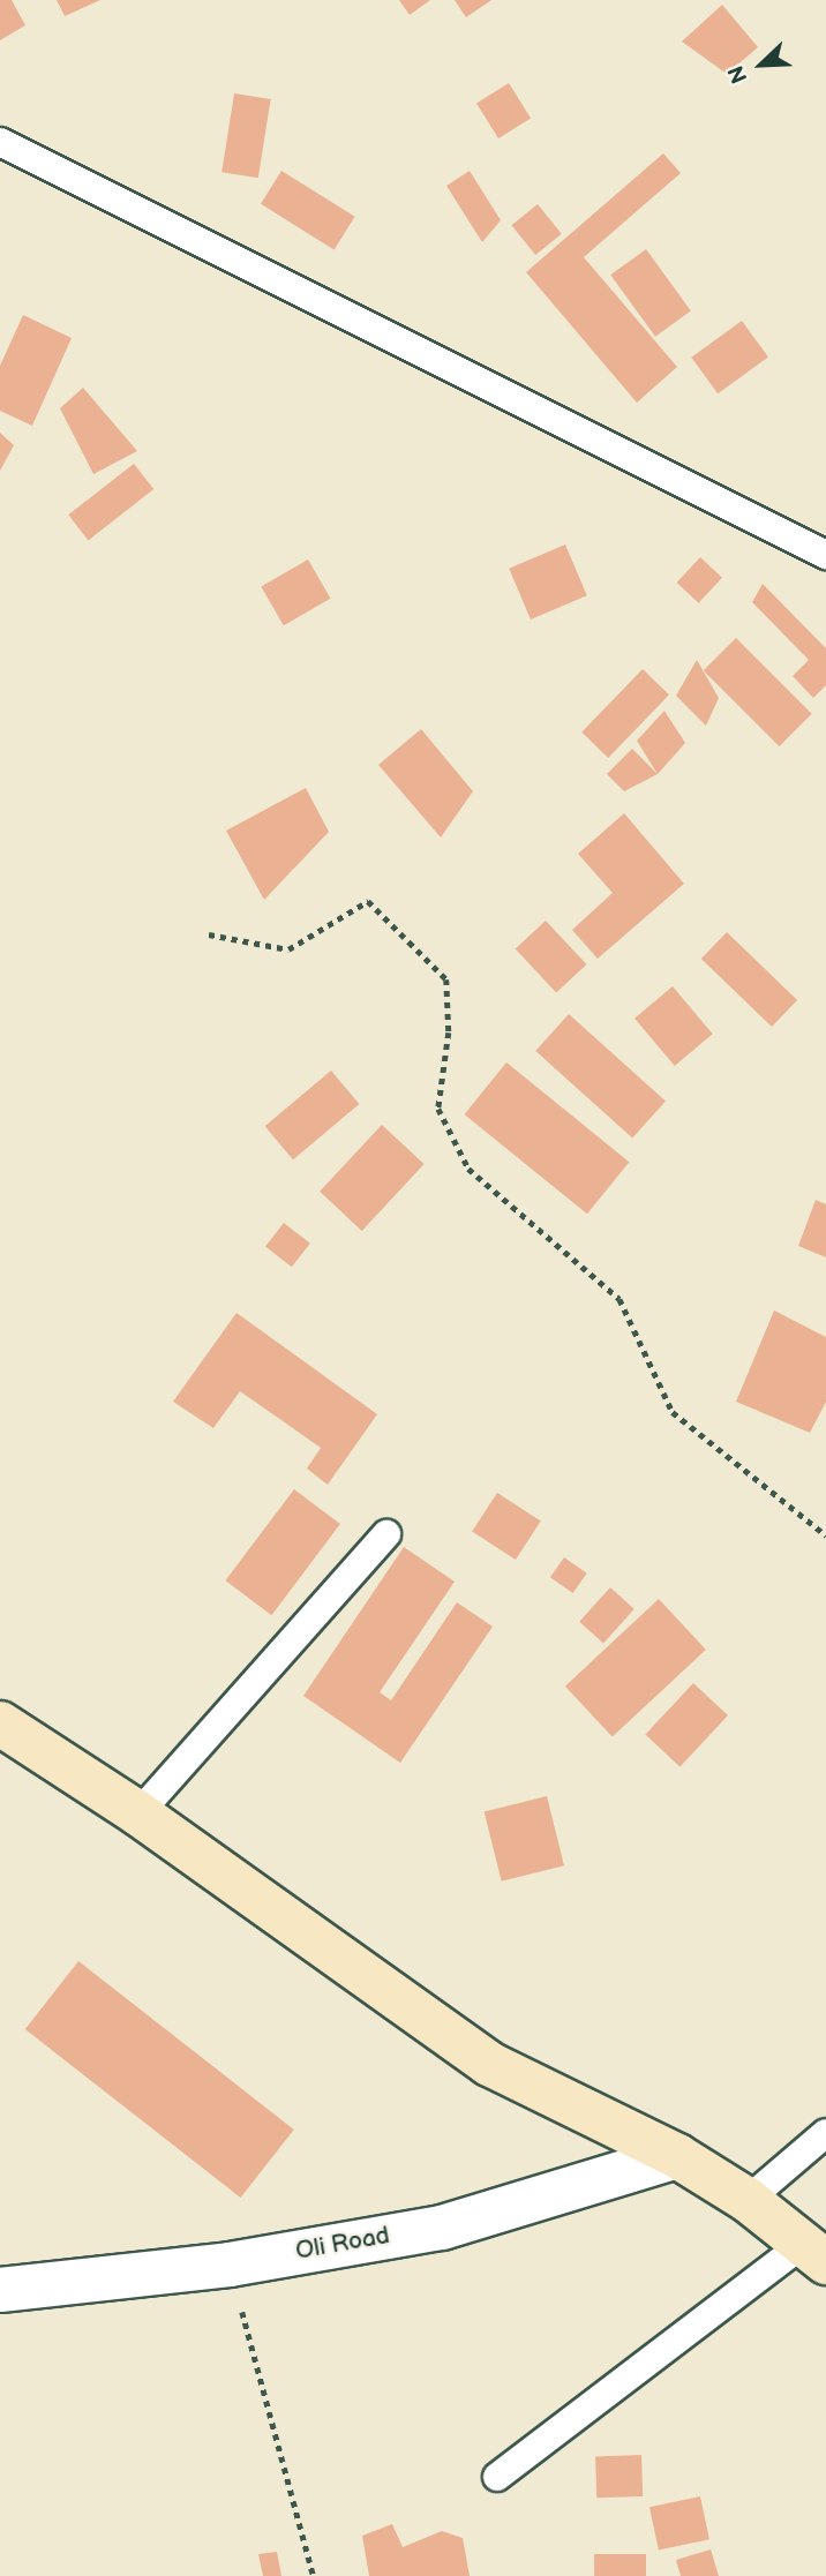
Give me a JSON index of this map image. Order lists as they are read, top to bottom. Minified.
{"streets":{"street":["Oli Road"]},"north":"bottom left"}
